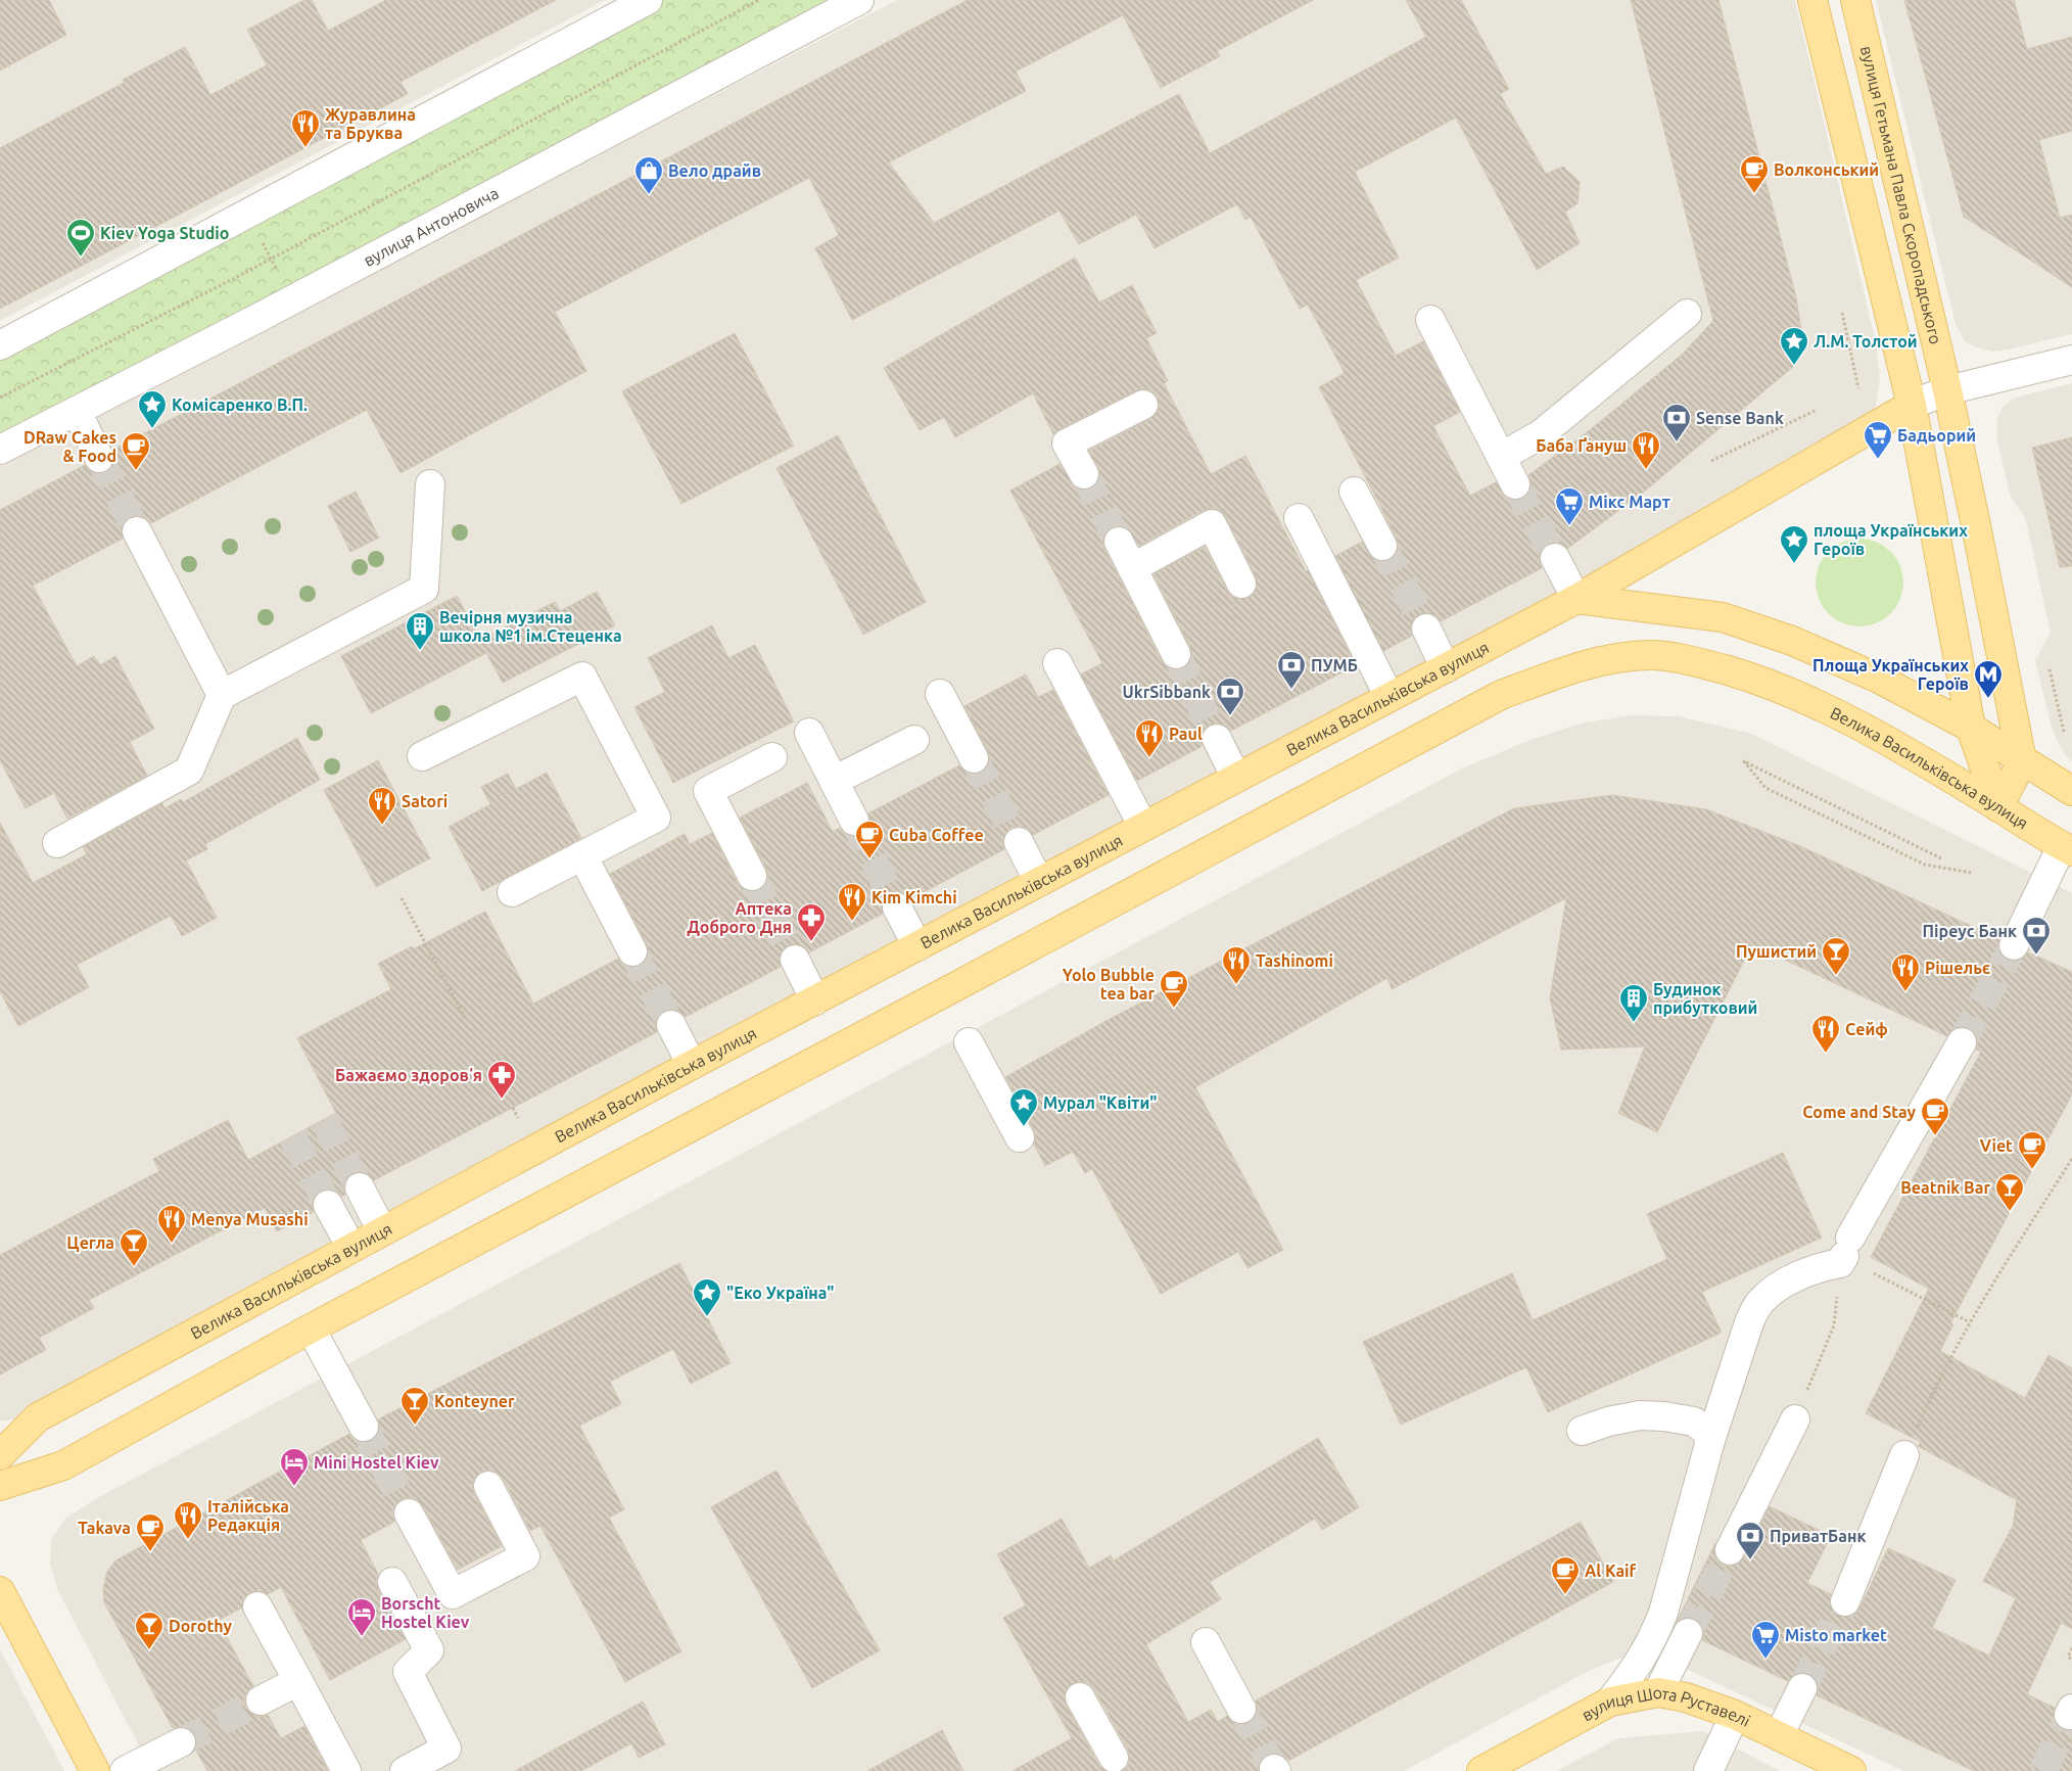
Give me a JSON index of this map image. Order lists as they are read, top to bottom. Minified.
{"streets":{"main road":["вулиця Гетьмана Павла Скоропадського","Велика Васильківська вулиця","вулиця Шота Руставелі"],"street":["вулиця Антоновича"]},"places":{"restaurant":["Журавлина та Бруква","Баба Ґануш","Paul","Satori","Kim Kimchi","Tashinomi","Рішельє","Сейф","Menya Musashi","Італійська Редакція"],"cafe":["Волконський","DRaw Cakes & Food","Cuba Coffee","Yolo Bubble tea bar","Come and Stay","Viet","Takava","Al Kaif"],"shop":["Вело драйв"],"sports":["Kiev Yoga Studio"],"place":["Л.М. Толстой","Комісаренко В.П.","площа Українських Героїв","Мурал \"Квіти\"","\"Еко Україна\""],"bank":["Sense Bank","ПУМБ","UkrSibbank","Піреус Банк","ПриватБанк"],"supermarket":["Бадьорий","Мікс Март","Misto market"],"building":["Вечірня музична школа №1 ім.Стеценка","Будинок прибутковий"],"metro station":["Площа Українських Героїв"],"pharmacy":["Аптека Доброго Дня","Бажаємо здоровʼя"],"bar":["Пушистий","Beatnik Bar","Цегла","Konteyner","Dorothy"],"hotel":["Mini Hostel Kiev","Borscht Hostel Kiev"]}}
